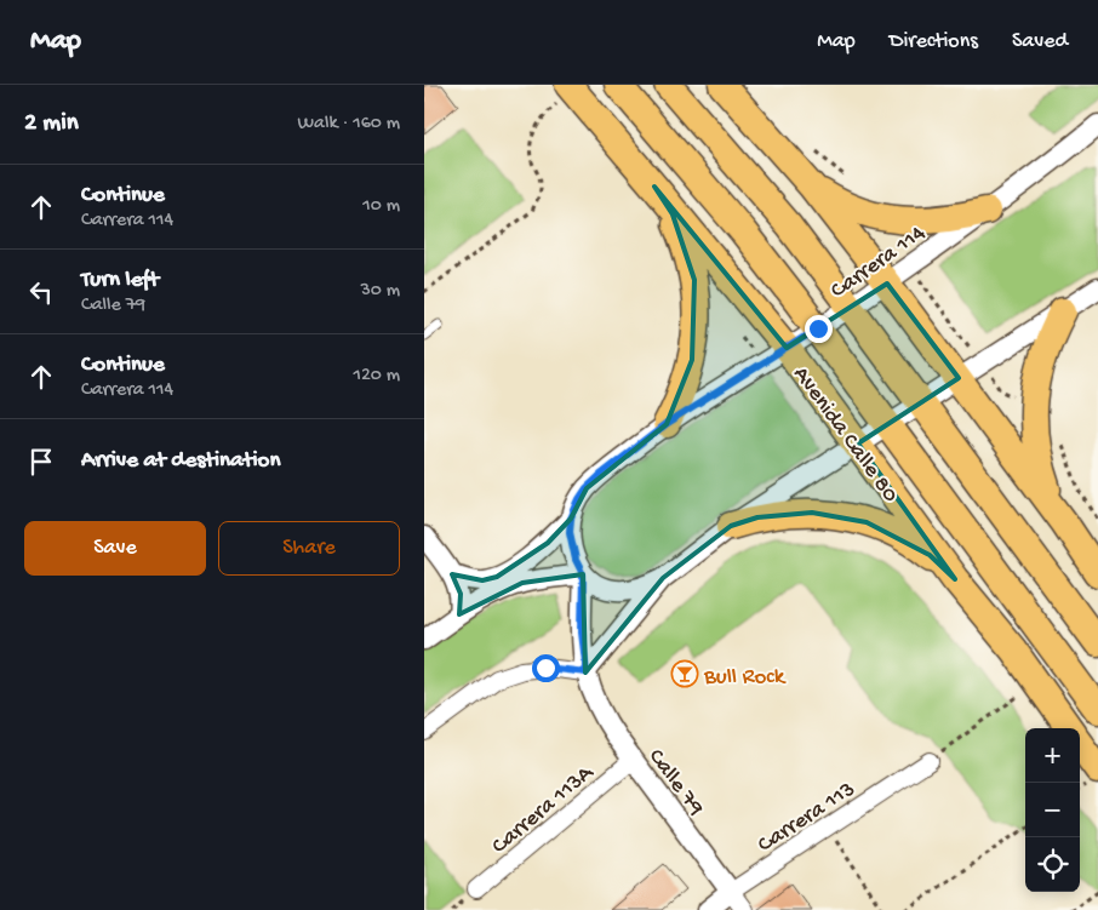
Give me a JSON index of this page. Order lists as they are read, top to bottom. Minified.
{"streets":{"highway":["Avenida Calle 80"],"street":["Carrera 114","Calle 79","Carrera 113A","Carrera 113"]},"crossings":[["Carrera 114","Avenida Calle 80"],["Calle 79","Carrera 113A"],["Calle 79","Carrera 113"]],"places":{"bar":["Bull Rock"]},"page":{"header":"Map","nav":["Map","Directions","Saved"],"heading":["2 min","Walk · 160 m"],"list":[["Continue","Carrera 114","10 m"],["Turn left","Calle 79","30 m"],["Continue","Carrera 114","120 m"],"Arrive at destination"],"buttons":["Save","Share"],"map_buttons":["+","−"]}}
